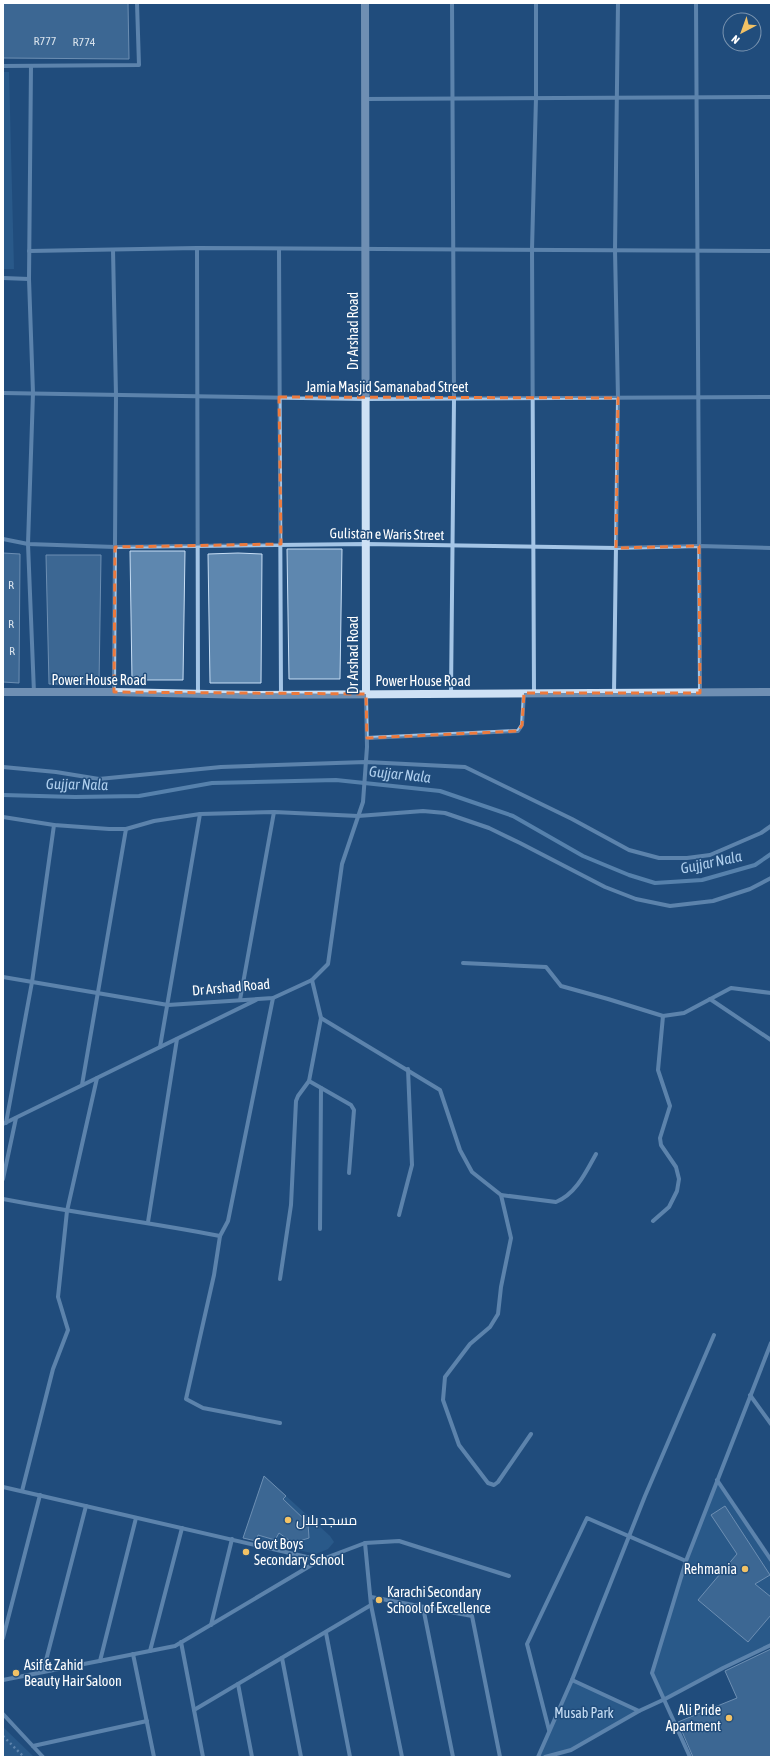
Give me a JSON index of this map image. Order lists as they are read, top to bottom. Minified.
{"streets":{"street":["Dr Arshad Road","Jamia Masjid Samanabad Street","Gulistan e Waris Street","Power House Road"]},"crossings":[["Dr Arshad Road","Jamia Masjid Samanabad Street"],["Dr Arshad Road","Gulistan e Waris Street"],["Dr Arshad Road","Power House Road"]],"water":["Gujjar Nala"],"parks":["Musab Park"],"places":["مسجد بلال","Govt Boys Secondary School","Rehmania","Karachi Secondary School of Excellence","Asif & Zahid Beauty Hair Saloon","Ali Pride Apartment"],"house_numbers":["R777","R774","R","R","R"],"north":"bottom left"}
